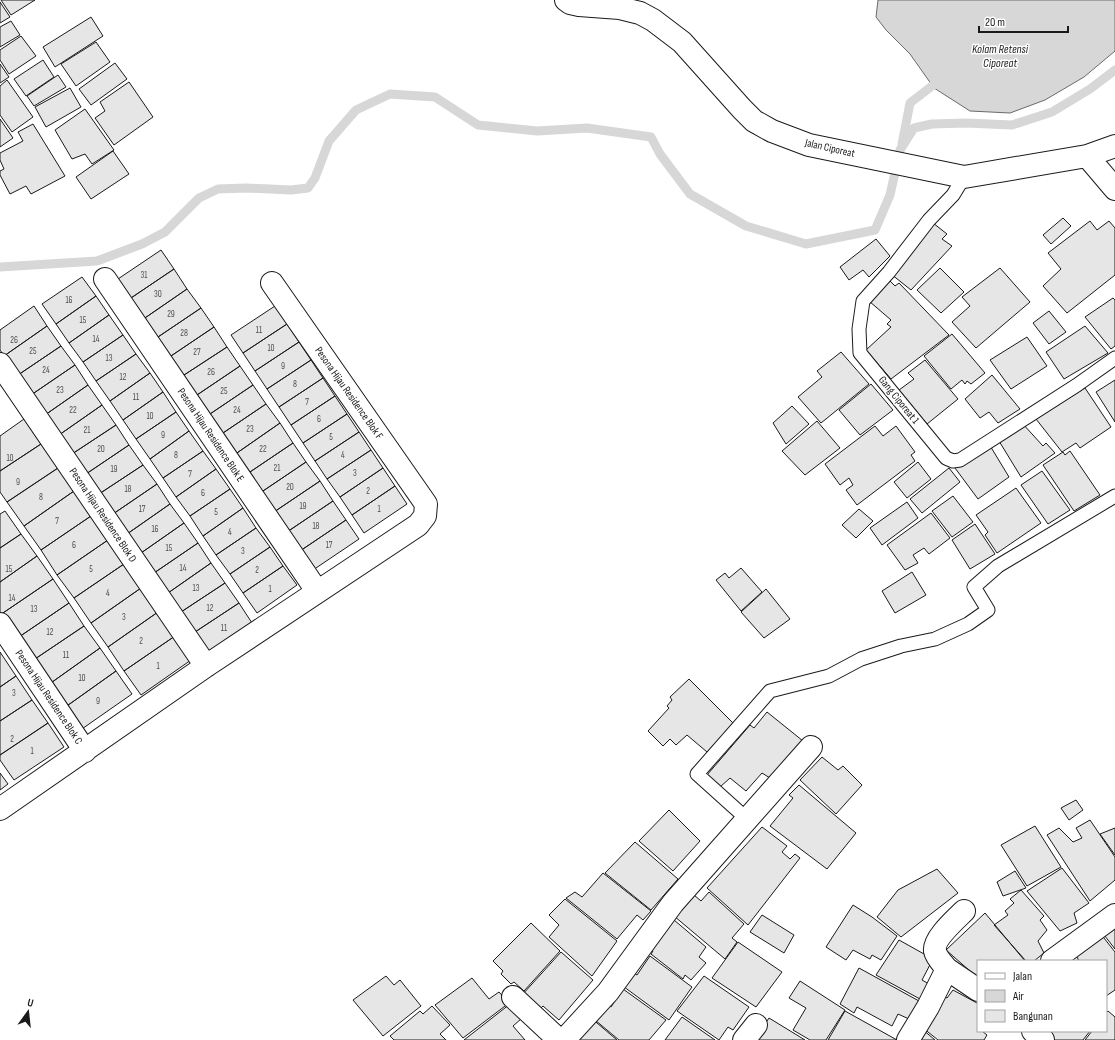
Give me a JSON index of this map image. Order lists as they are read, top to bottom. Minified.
{"streets":{"street":["Jalan Ciporeat","Pesona Hijau Residence Blok F","Pesona Hijau Residence Blok E","Pesona Hijau Residence Blok D","Pesona Hijau Residence Blok C"],"lane":["Gang Ciporeat 1"]},"crossings":[["Jalan Ciporeat","Gang Ciporeat 1"],["Pesona Hijau Residence Blok F","Pesona Hijau Residence Blok E"]],"water":["Kolam Retensi Ciporeat"],"house_numbers":["31","30","16","29","15","11","28","14","26","10","25","27","13","9","24","26","12","8","23","25","11","7","22","24","10","6","23","21","9","5","20","22","8","4","10","21","19","3","7","9","20","18","2","6","8","19","17","1","5","7","18","16","4","6","17","15","3","14","15","5","2","13","1","4","14","12","13","3","11","12","2","11","1","10","3","9","2","1"],"legend":["Jalan","Air","Bangunan"],"scale_bar":"20 m","north":"top"}
